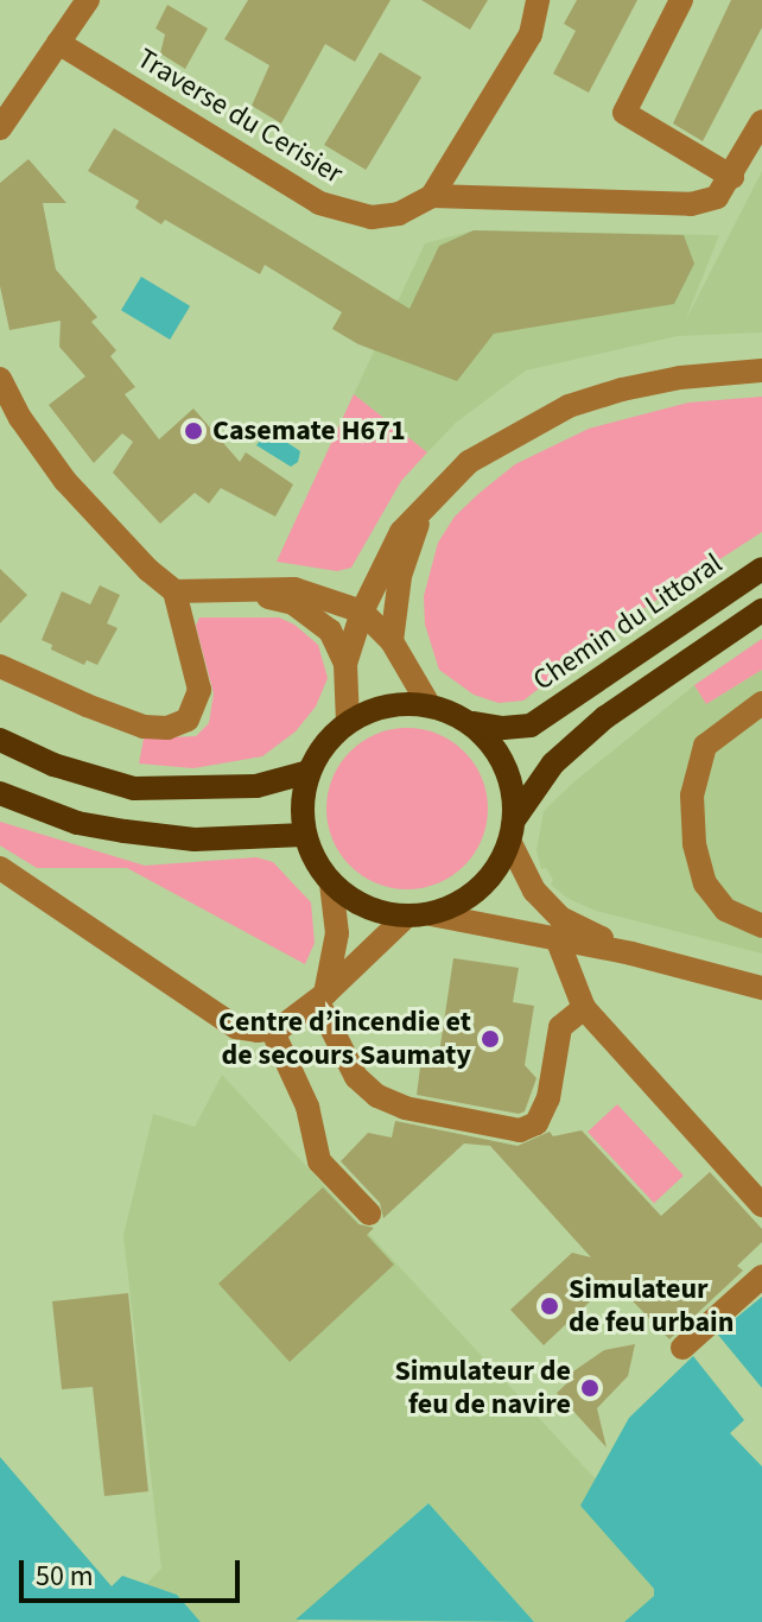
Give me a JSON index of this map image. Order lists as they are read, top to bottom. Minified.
{"streets":{"main road":["Chemin du Littoral"],"street":["Traverse du Cerisier"]},"places":["Casemate H671","Centre d’incendie et de secours Saumaty","Simulateur de feu urbain","Simulateur de feu de navire"],"scale_bar":"50 m"}
